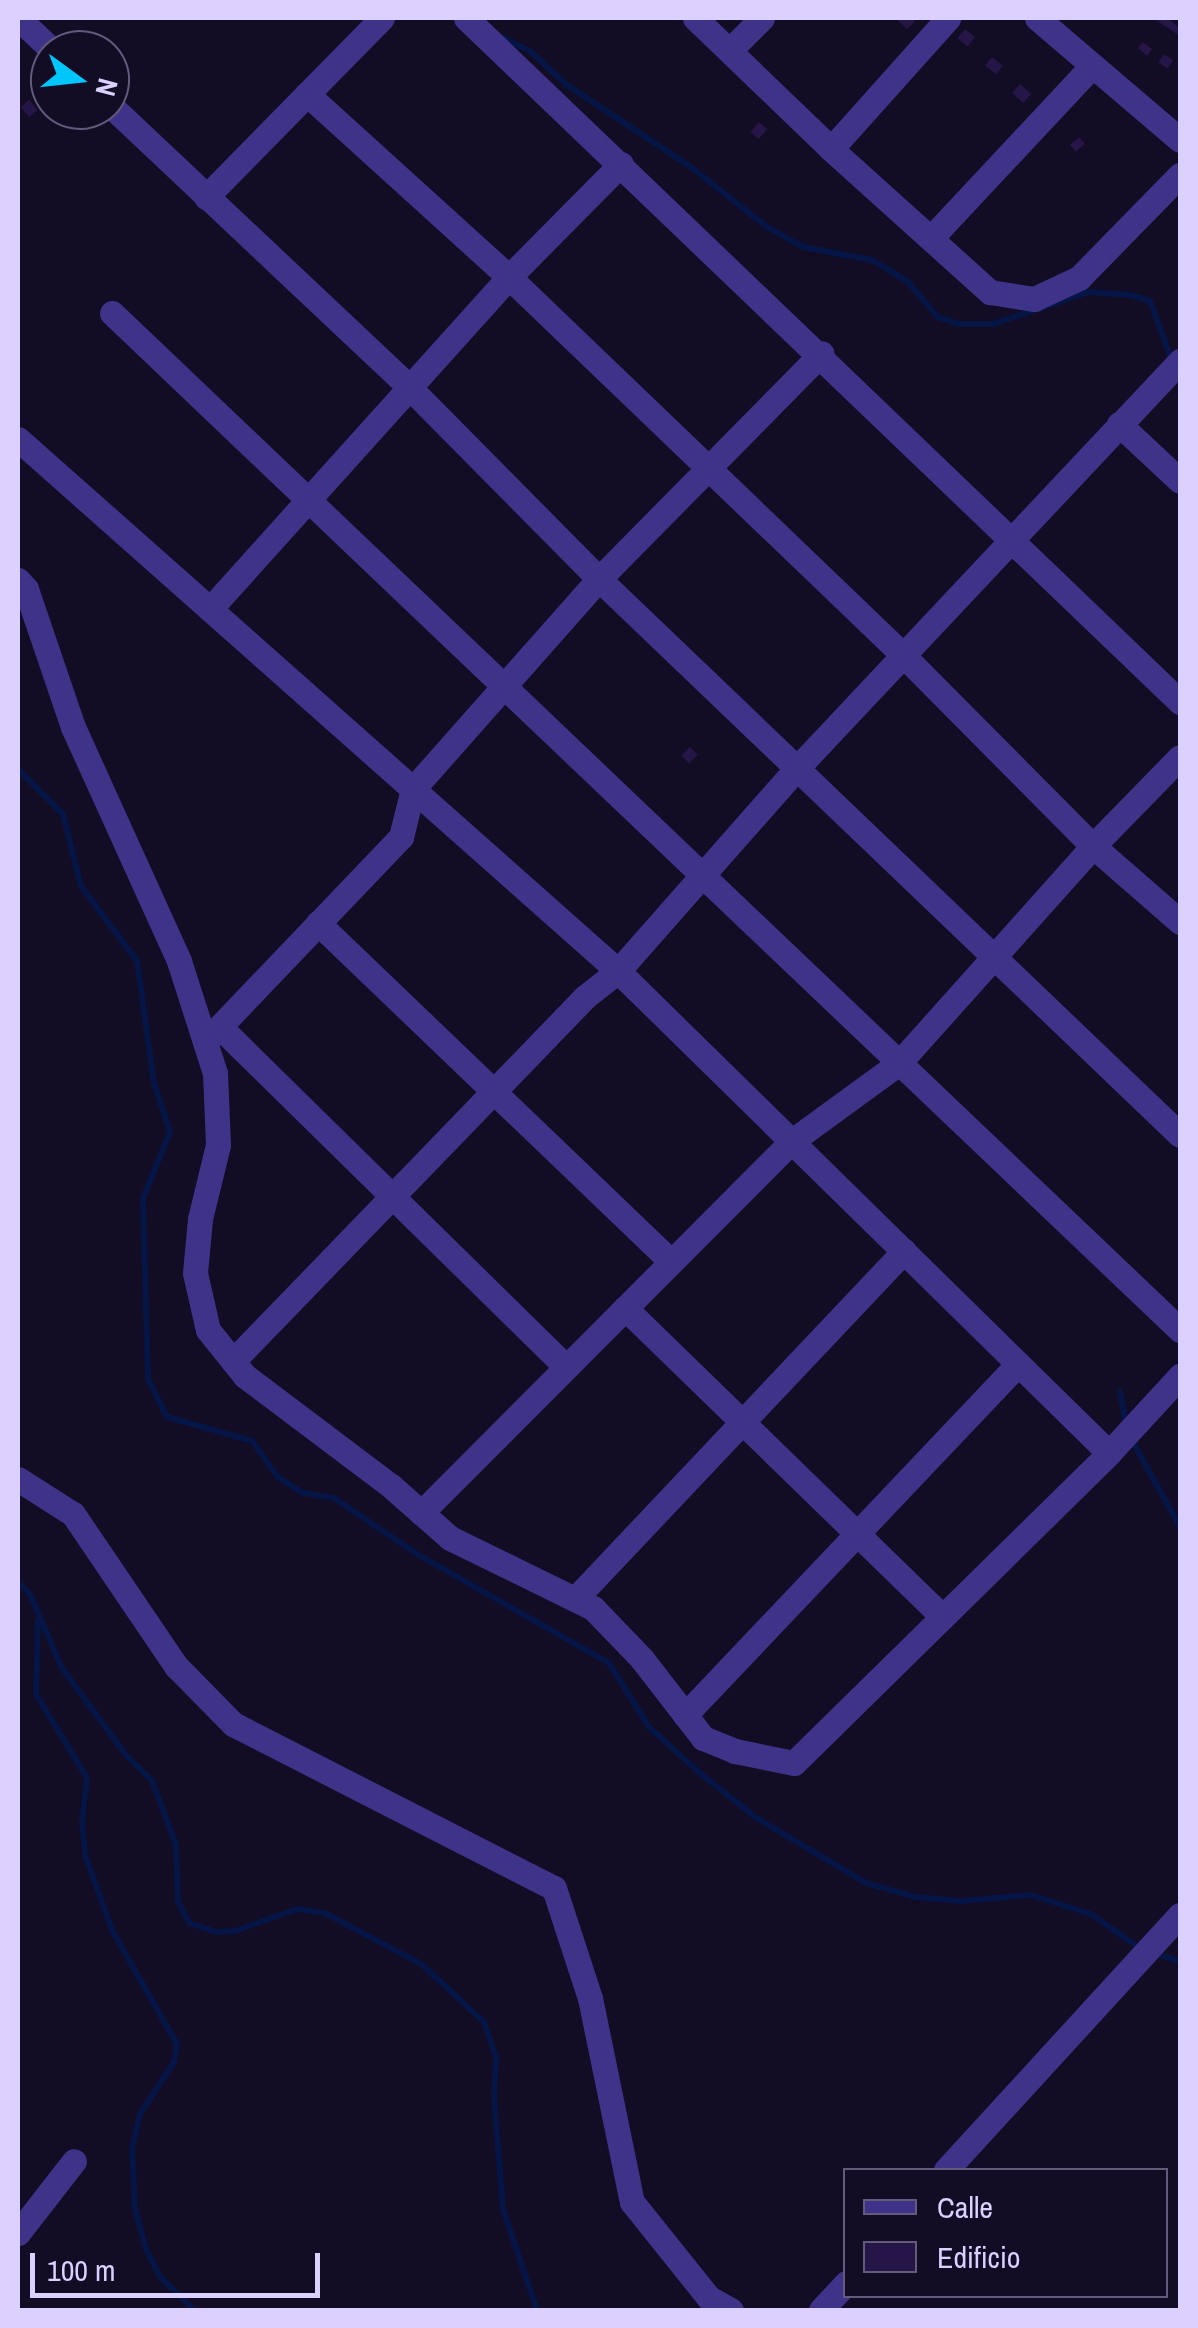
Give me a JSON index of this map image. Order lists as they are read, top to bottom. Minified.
{"legend":["Calle","Edificio"],"scale_bar":"100 m","north":"right"}
